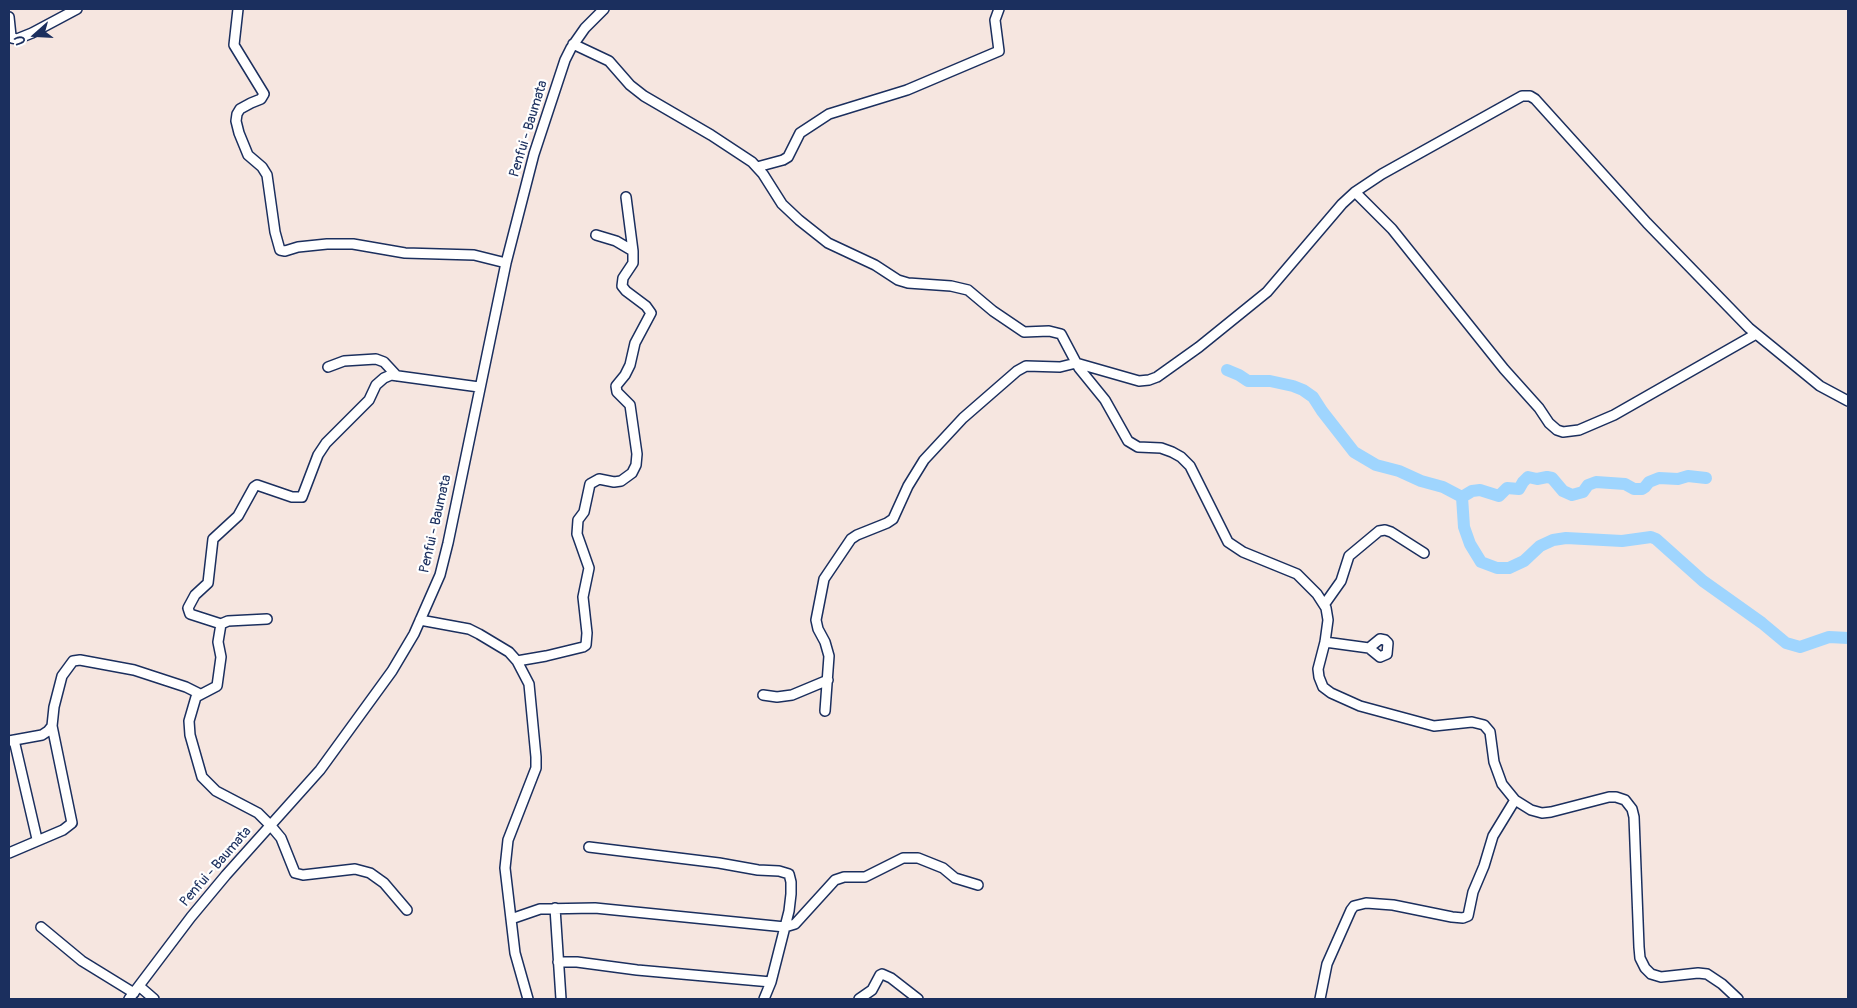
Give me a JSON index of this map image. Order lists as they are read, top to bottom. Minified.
{"streets":{"street":["Penfui - Baumata"]},"north":"left"}
